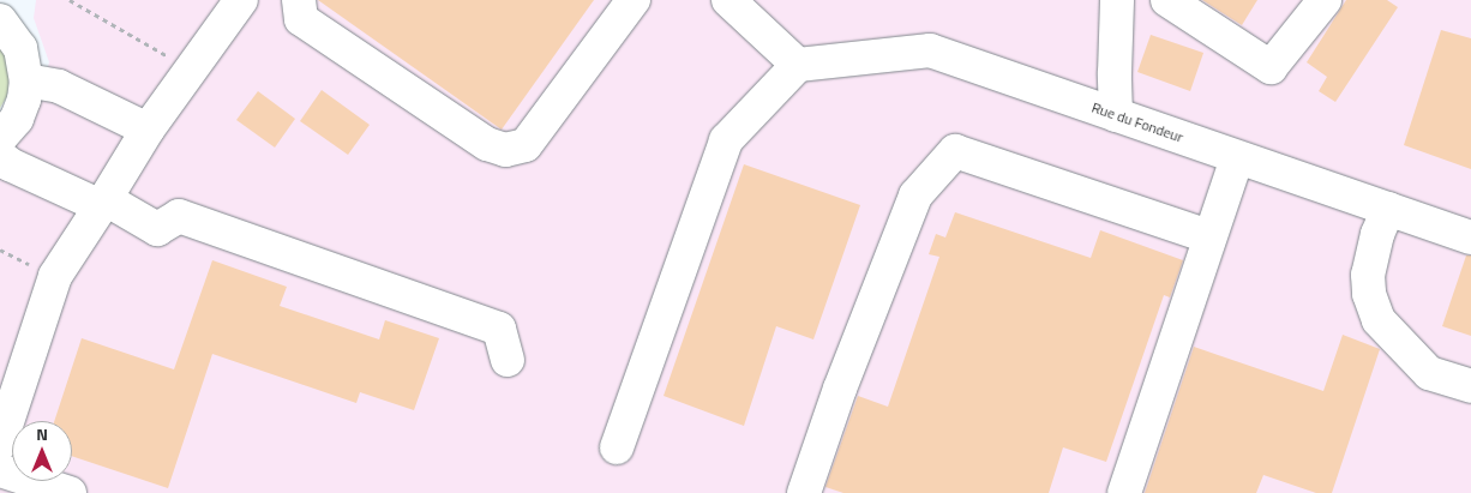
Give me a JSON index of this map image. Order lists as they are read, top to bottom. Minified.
{"streets":{"street":["Rue du Fondeur"]},"north":"top"}
